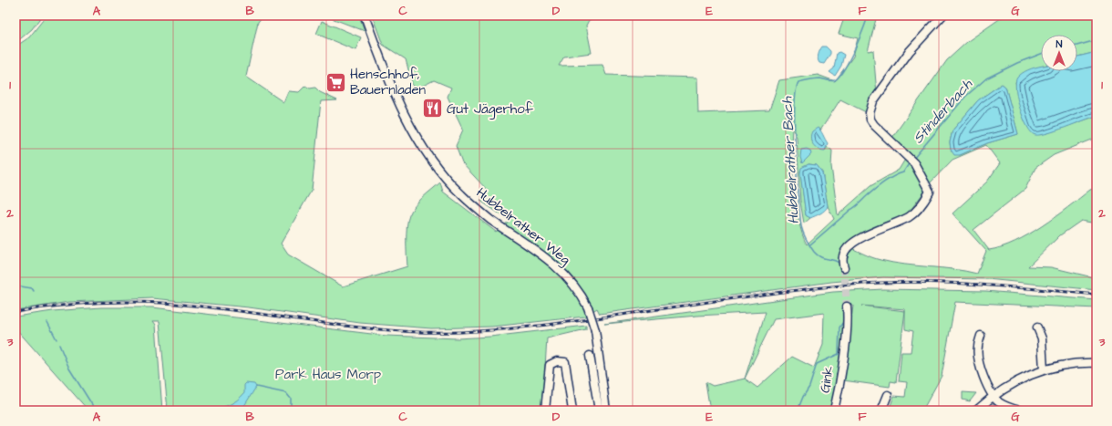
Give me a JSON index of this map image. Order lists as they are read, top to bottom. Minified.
{"streets":{"street":["Hubbelrather Weg","Gink"]},"water":["Stinderbach","Hubbelrather Bach"],"parks":["Park Haus Morp"],"places":{"supermarket":["Henschhof, Bauernladen"],"restaurant":["Gut Jägerhof"]},"north":"top","grid":{"columns":["A","B","C","D","E","F","G"],"rows":["1","2","3"]}}
